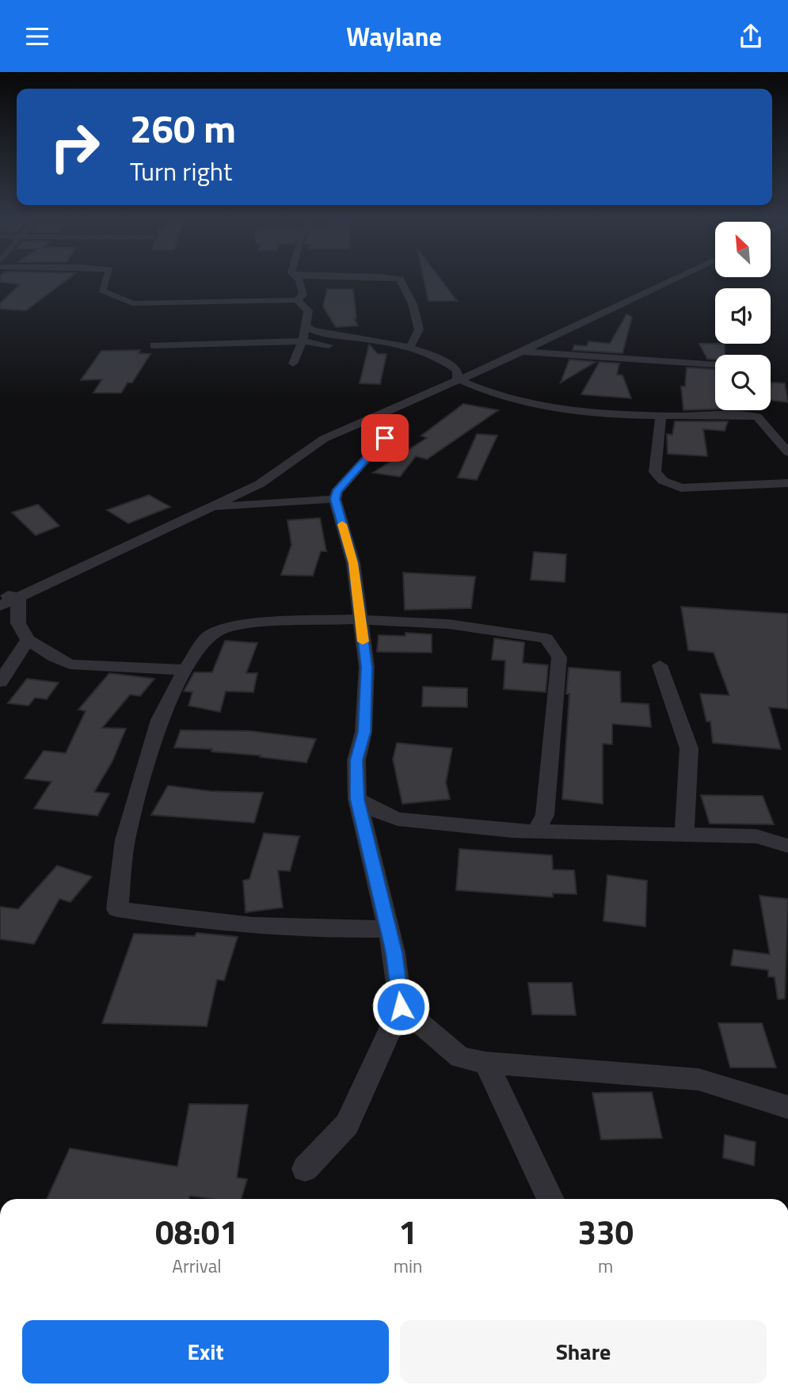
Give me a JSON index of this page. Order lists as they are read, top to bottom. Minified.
{"north":"top left","page":{"header":"Waylane","turn":["260 m","Turn right"],"eta":["08:01","Arrival","1","min","330","m"],"buttons":["Exit","Share"]}}
